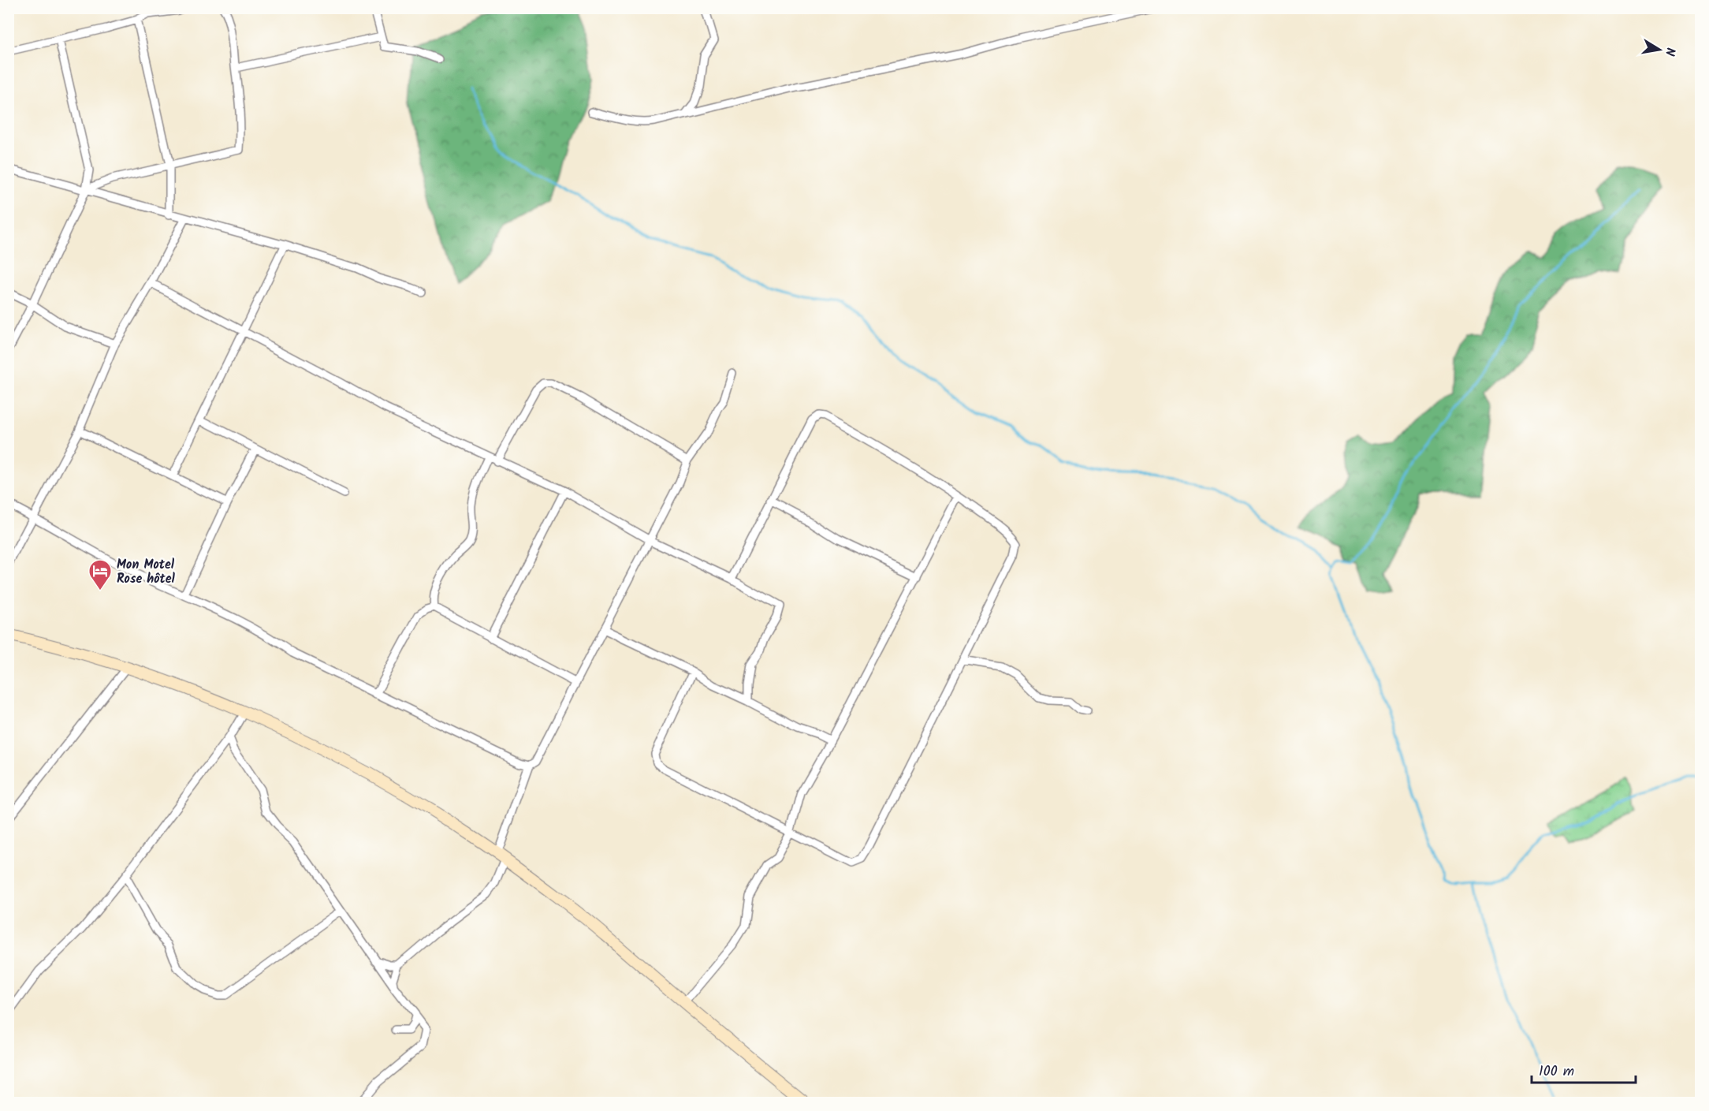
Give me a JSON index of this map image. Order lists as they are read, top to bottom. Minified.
{"places":{"hotel":["Mon Motel Rose hôtel"]},"scale_bar":"100 m","north":"right"}
